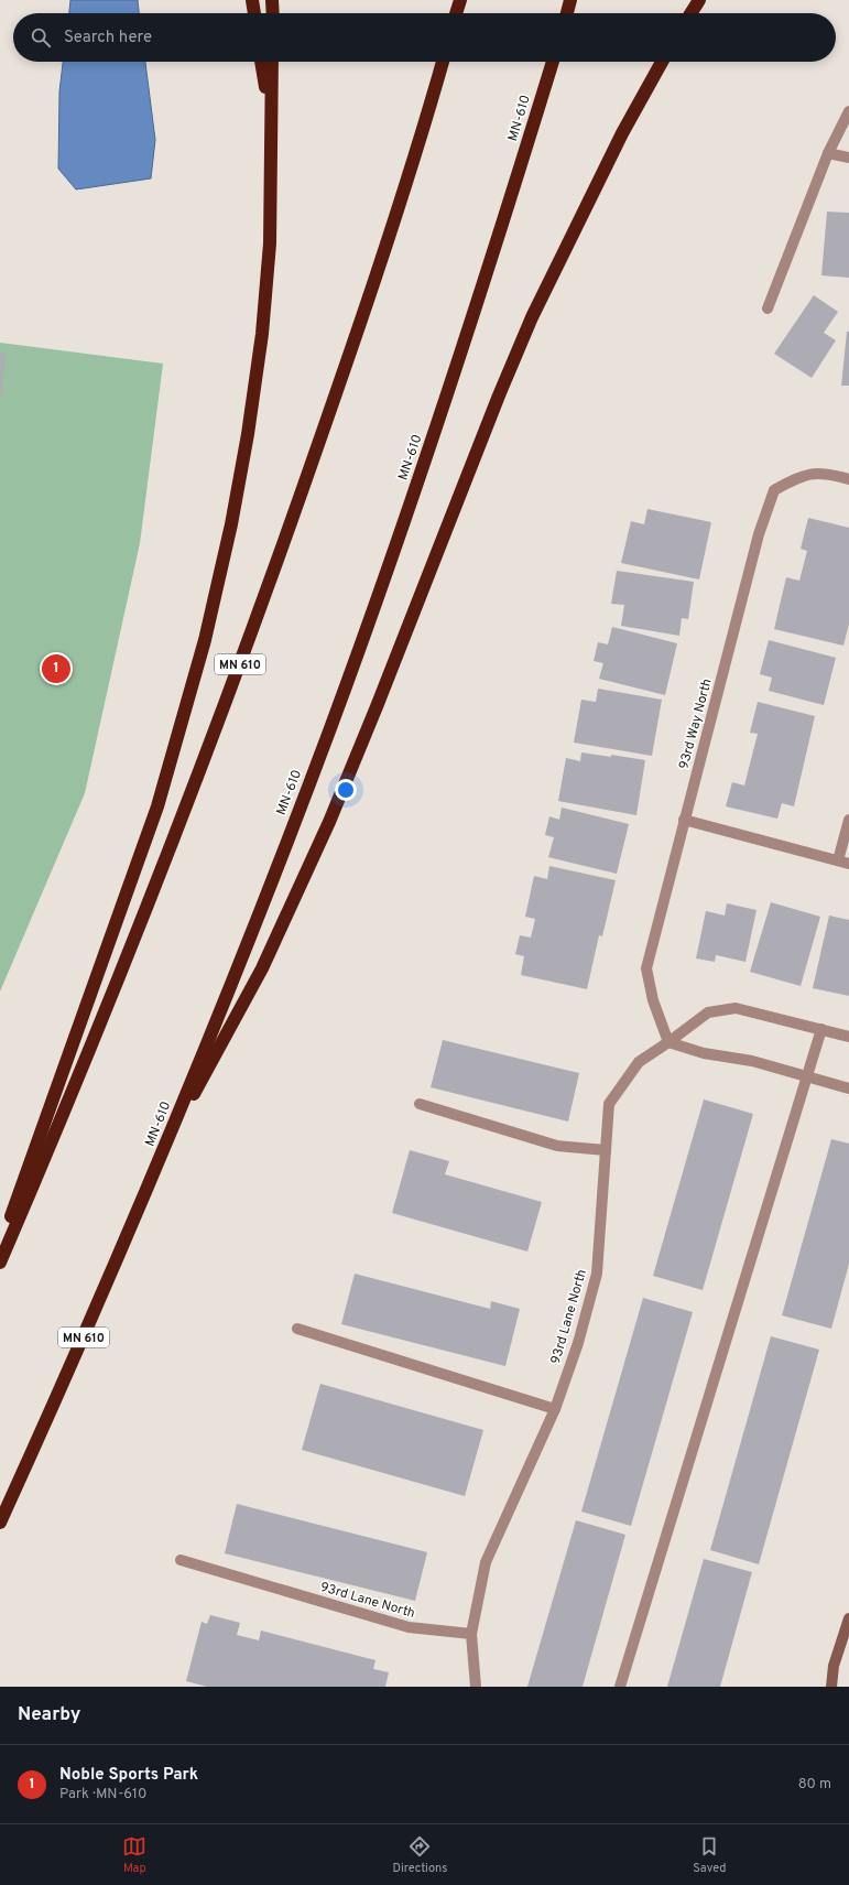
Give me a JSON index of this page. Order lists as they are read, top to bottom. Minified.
{"streets":{"highway":["MN-610","MN 610"],"street":["93rd Way North","93rd Lane North"]},"crossings":[["93rd Way North","93rd Lane North"]],"page":{"search":"Search here","pins":"1","heading":"Nearby","list":[{"mark":"1","name":"Noble Sports Park","note":"Park · MN-610","value":"80 m"}],"nav":["Map","Directions","Saved"]}}
